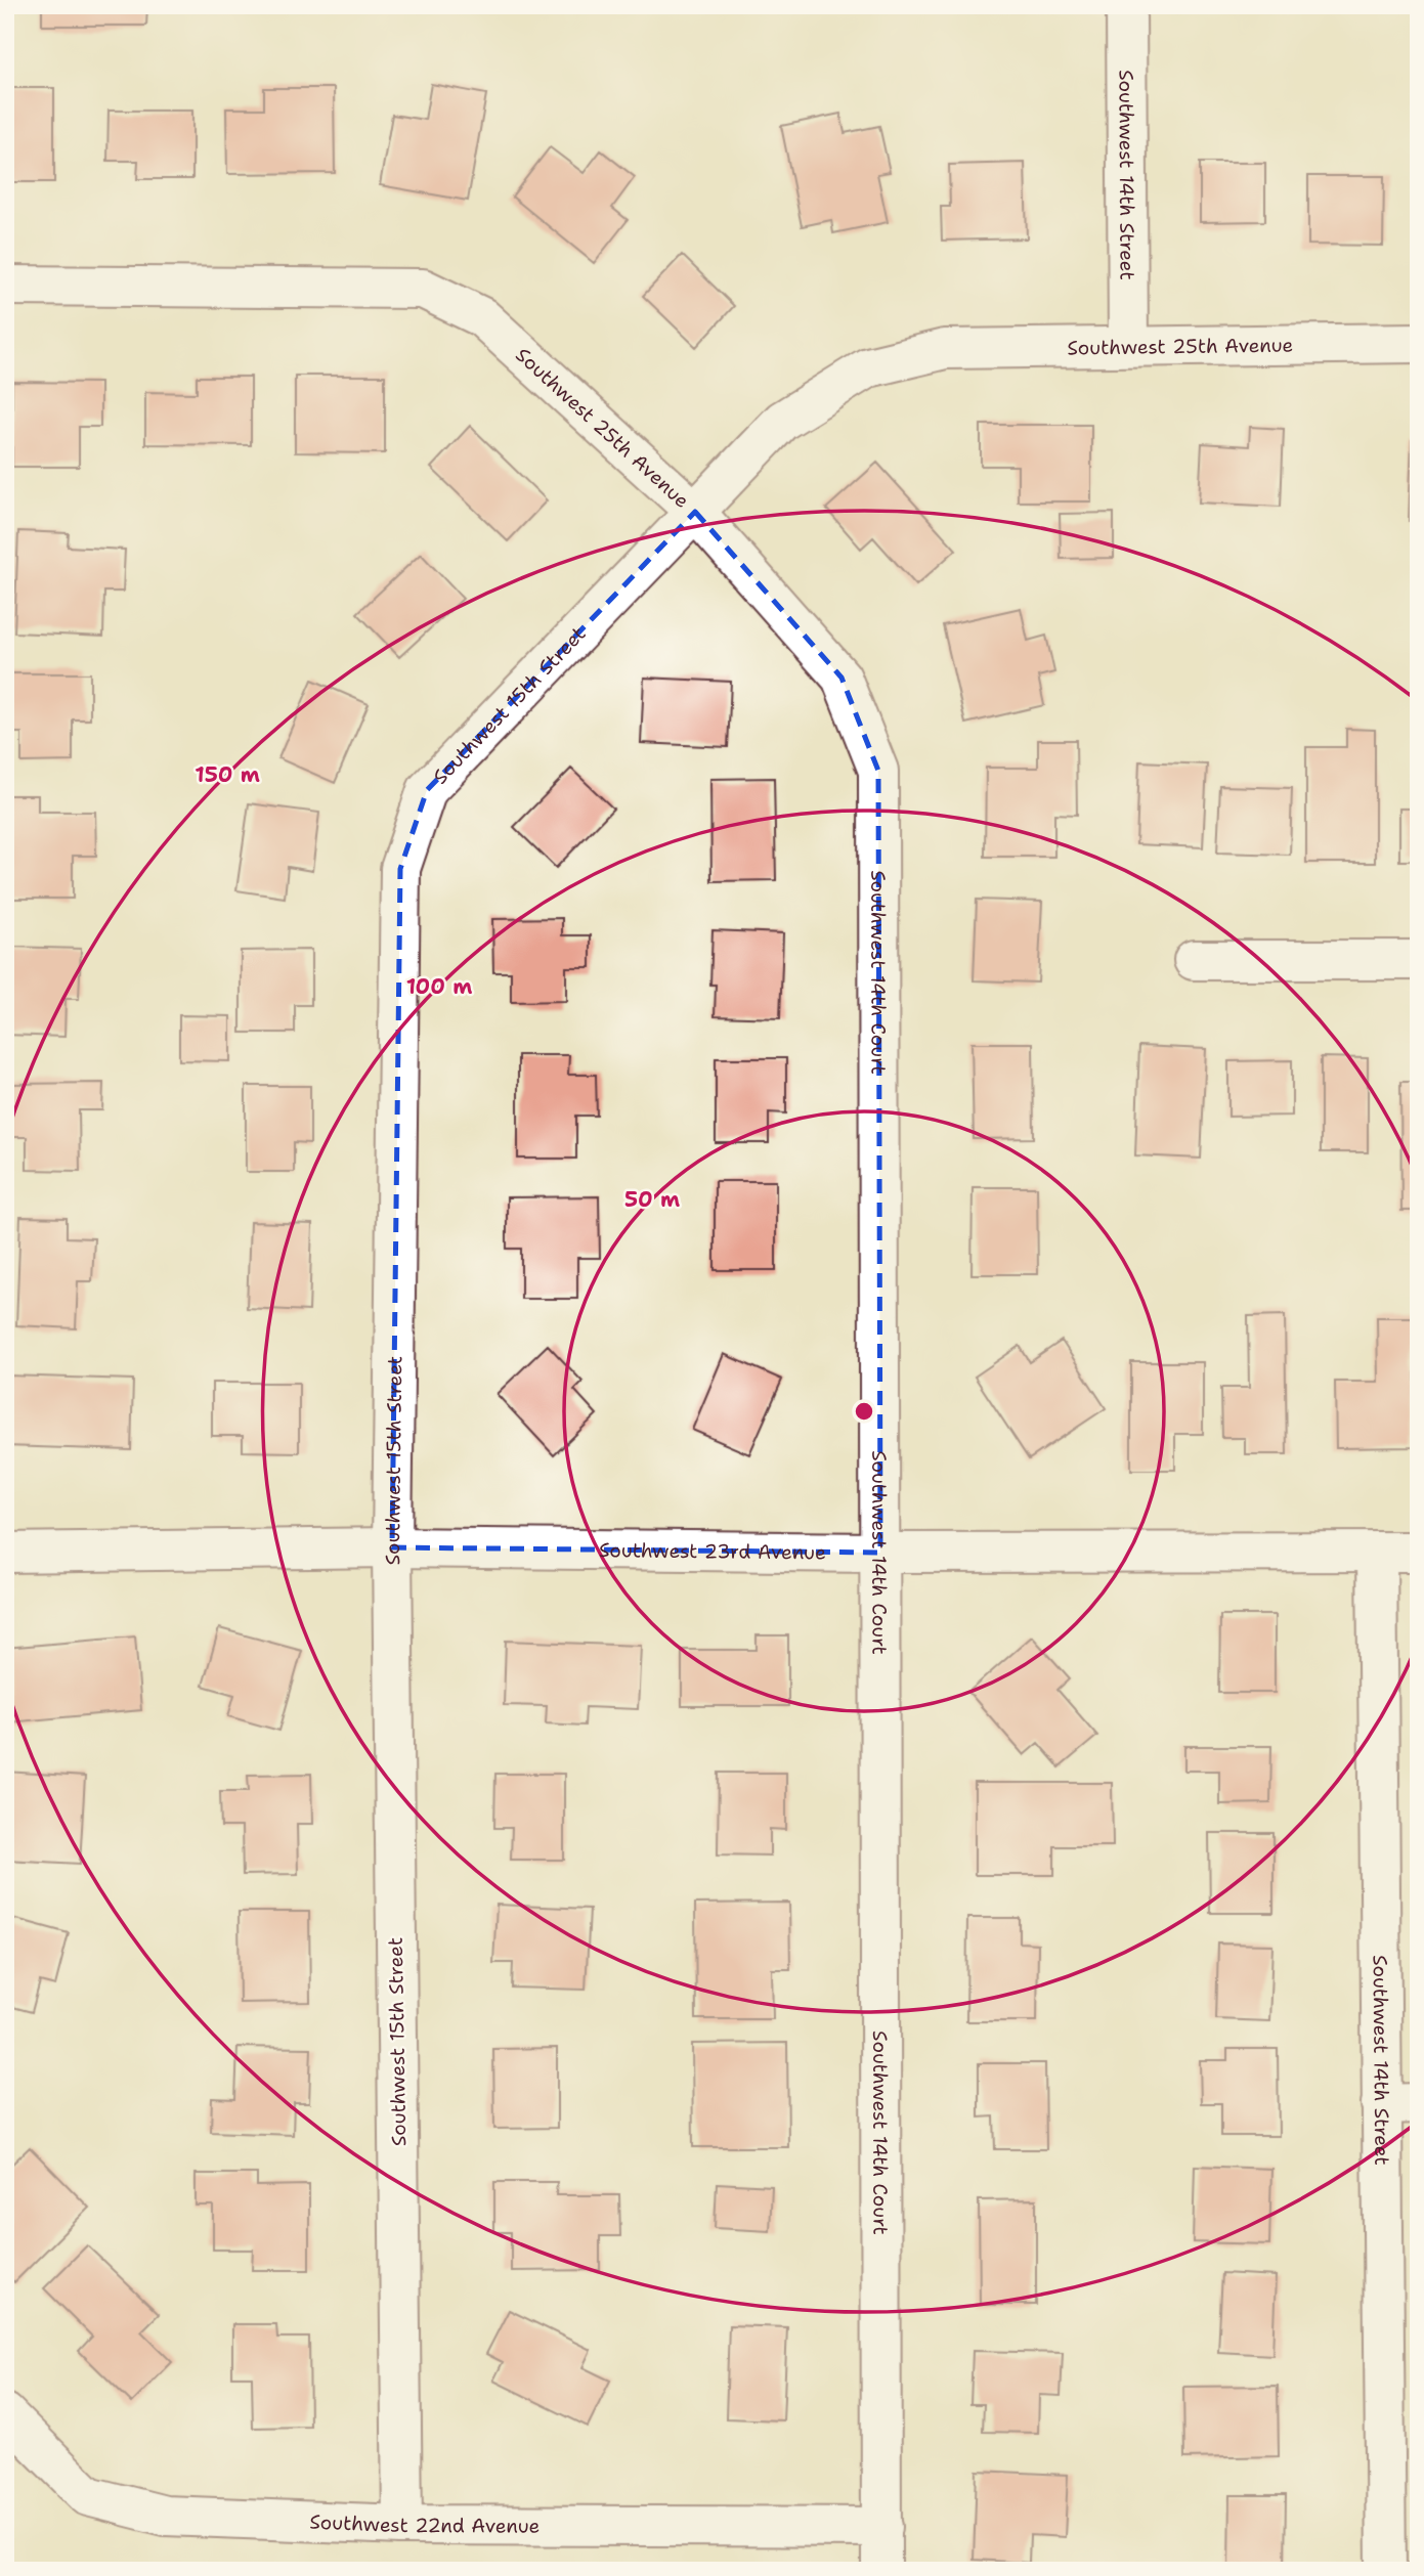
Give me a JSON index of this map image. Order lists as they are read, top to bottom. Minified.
{"streets":{"street":["Southwest 14th Street","Southwest 25th Avenue","Southwest 15th Street","Southwest 14th Court","Southwest 23rd Avenue","Southwest 22nd Avenue"]},"crossings":[["Southwest 14th Street","Southwest 25th Avenue"],["Southwest 14th Street","Southwest 23rd Avenue"],["Southwest 25th Avenue","Southwest 15th Street"],["Southwest 25th Avenue","Southwest 14th Court"],["Southwest 15th Street","Southwest 14th Court"],["Southwest 15th Street","Southwest 23rd Avenue"],["Southwest 15th Street","Southwest 22nd Avenue"],["Southwest 14th Court","Southwest 23rd Avenue"],["Southwest 14th Court","Southwest 22nd Avenue"]],"rings":["150 m","100 m","50 m"]}
